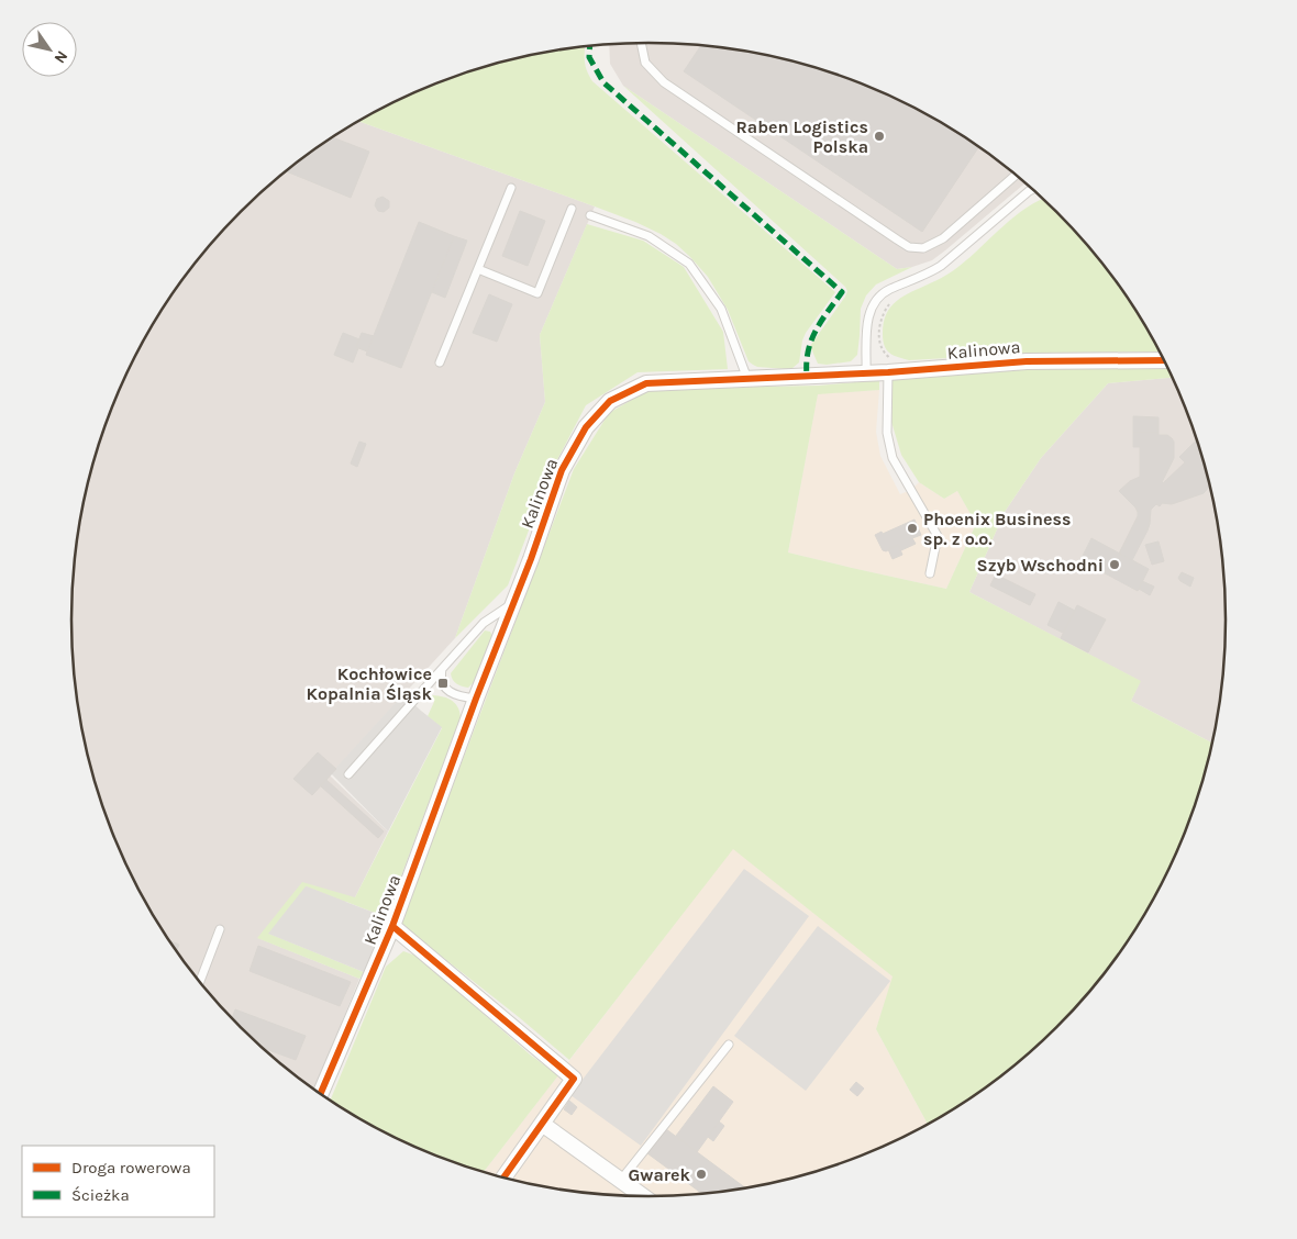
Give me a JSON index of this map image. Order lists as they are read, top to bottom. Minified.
{"streets":{"street":["Kalinowa"]},"places":{"other":["Raben Logistics Polska","Phoenix Business sp. z o.o.","Szyb Wschodni","Gwarek"],"transit":["Kochłowice Kopalnia Śląsk"]},"legend":["Droga rowerowa","Ścieżka"],"north":"bottom right"}
